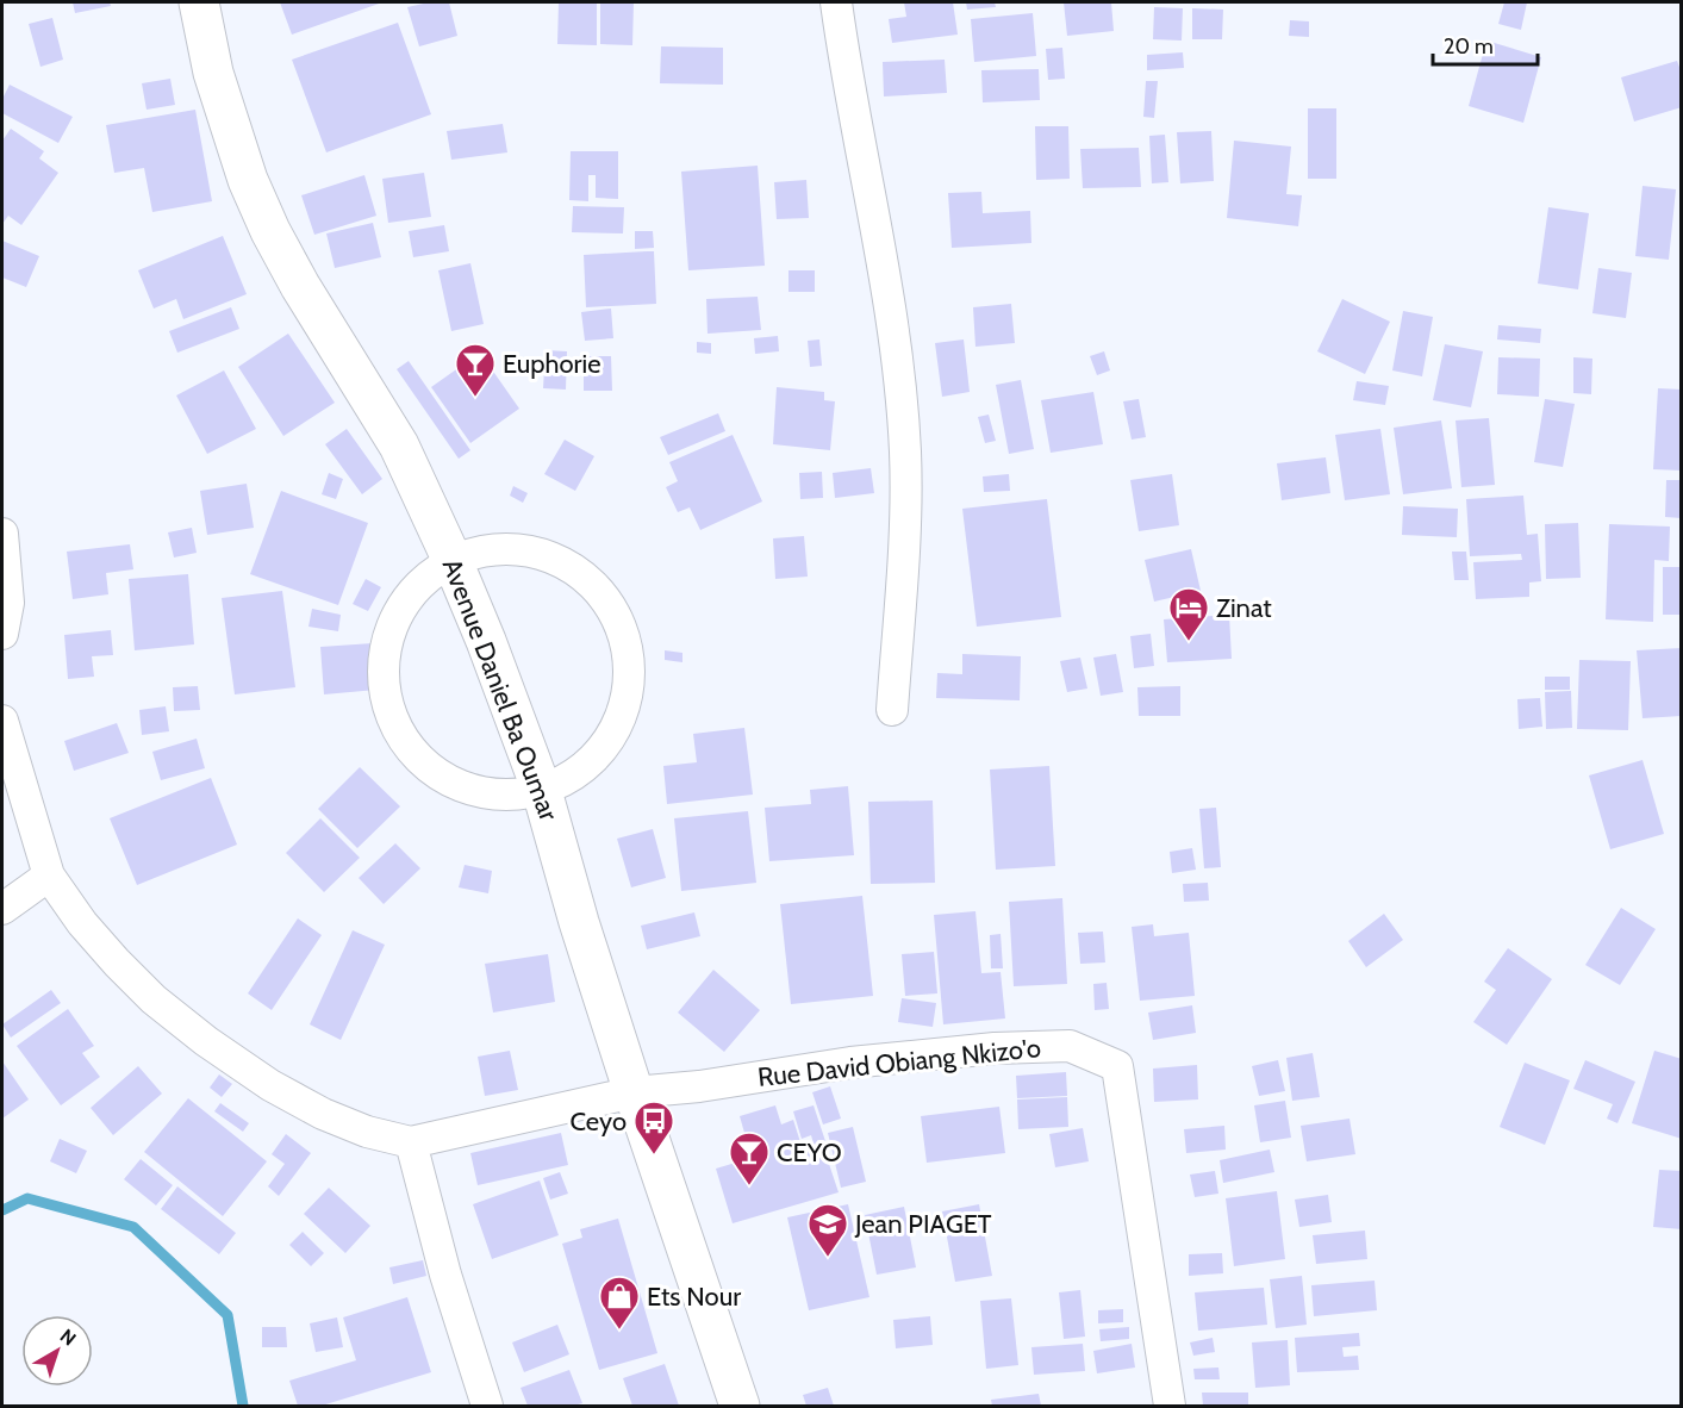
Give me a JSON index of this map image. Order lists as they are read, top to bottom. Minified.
{"streets":{"main road":["Avenue Daniel Ba Oumar"],"street":["Rue David Obiang Nkizo'o"]},"crossings":[["Avenue Daniel Ba Oumar","Rue David Obiang Nkizo'o"]],"places":{"bar":["Euphorie","CEYO"],"hotel":["Zinat"],"bus stop":["Ceyo"],"school or university":["Jean PIAGET"],"shop":["Ets Nour"]},"scale_bar":"20 m","north":"top right"}
